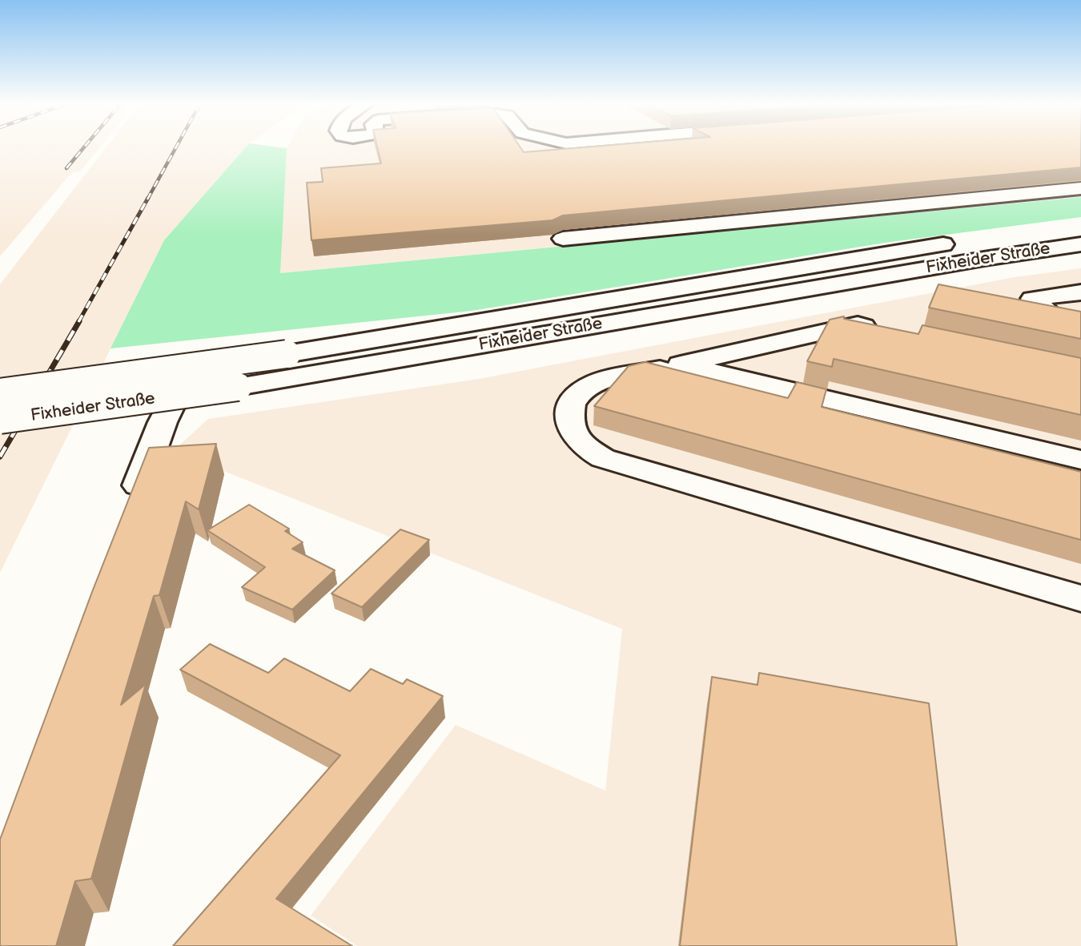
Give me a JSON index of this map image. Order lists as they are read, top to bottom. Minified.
{"streets":{"main road":["Fixheider Straße"]}}
